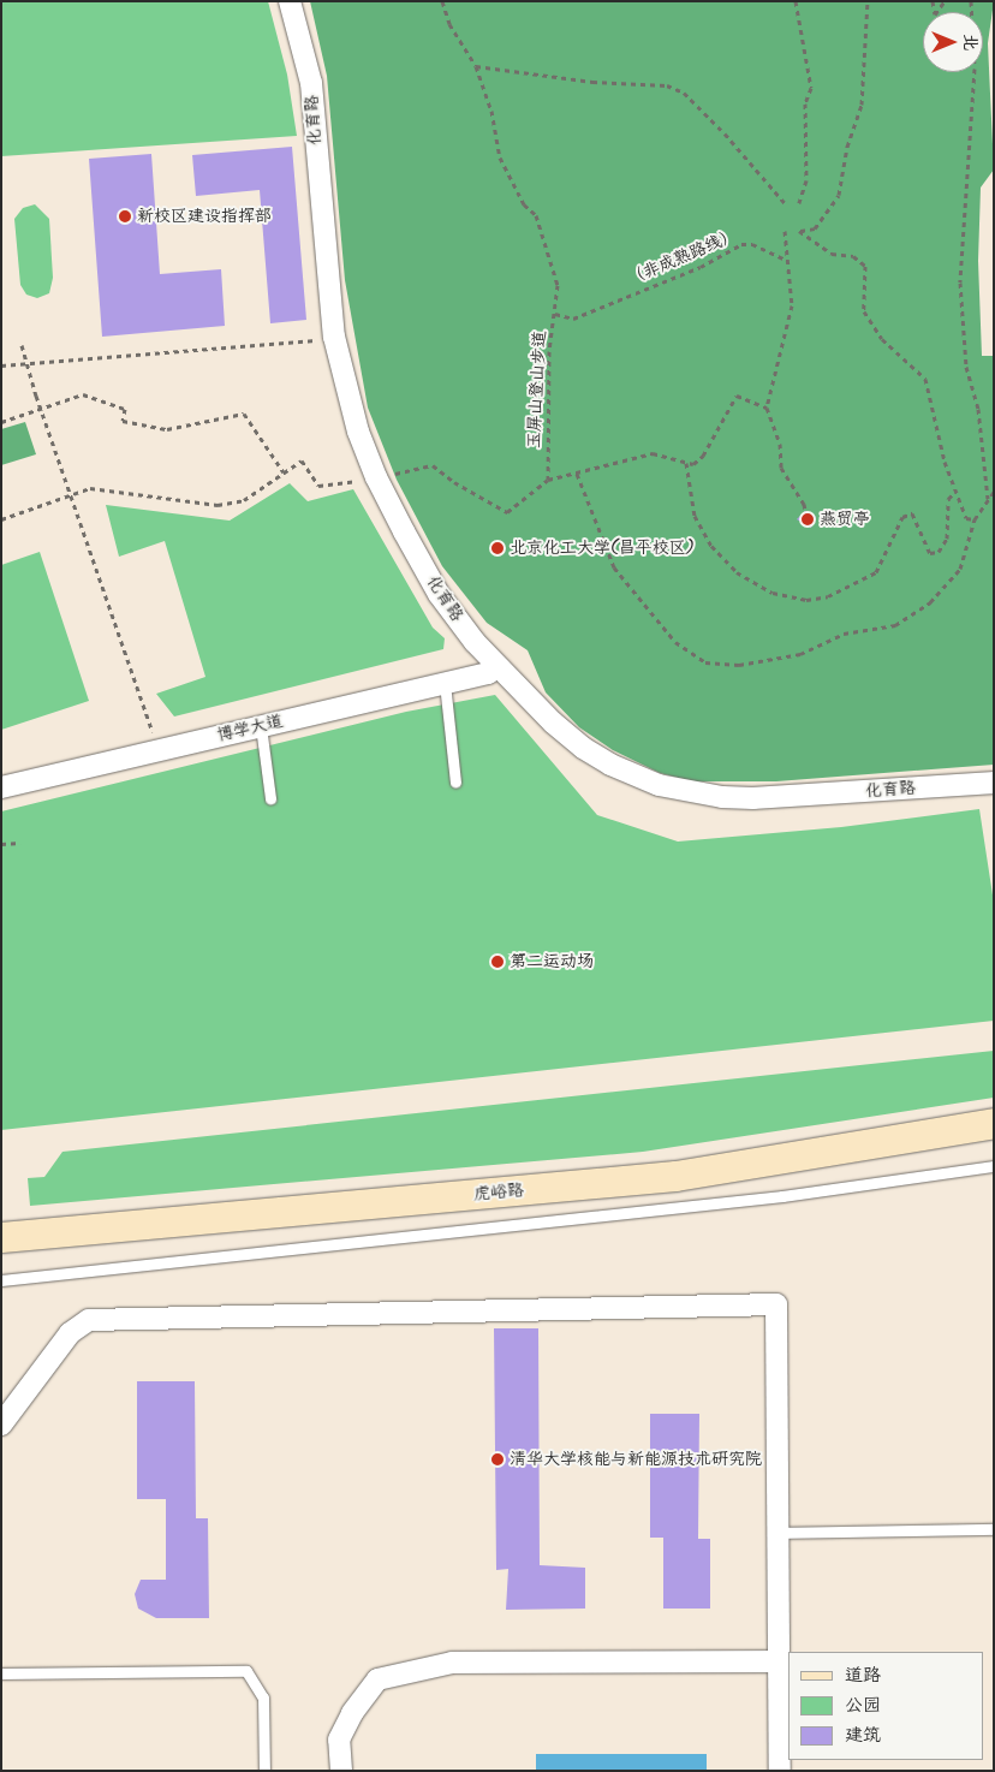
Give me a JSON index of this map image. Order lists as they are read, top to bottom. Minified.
{"streets":{"street":["化育路","博学大道","虎峪路"],"path":["（非成熟路线）","玉屏山登山步道"]},"crossings":[["化育路","博学大道"],["（非成熟路线）","玉屏山登山步道"]],"places":["新校区建设指挥部","燕贸亭","北京化工大学(昌平校区)","第二运动场","清华大学核能与新能源技术研究院"],"legend":["道路","公园","建筑"],"north":"right"}
